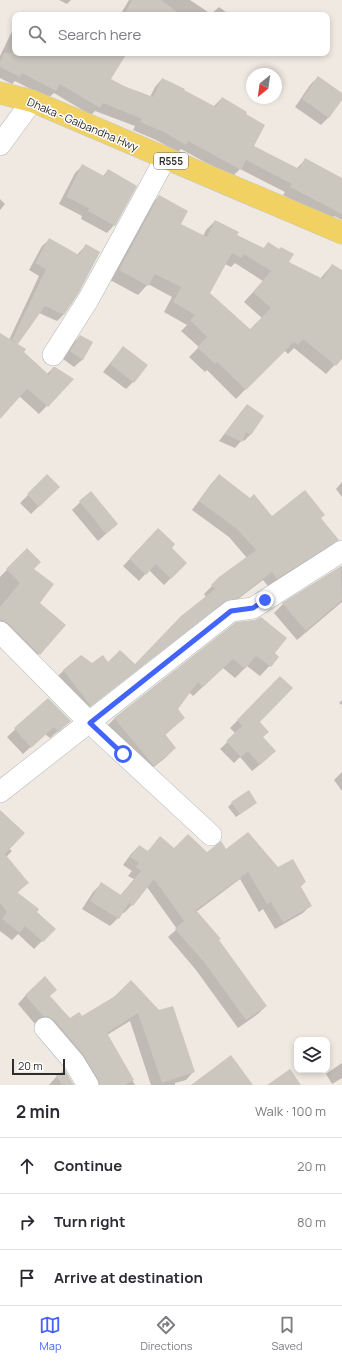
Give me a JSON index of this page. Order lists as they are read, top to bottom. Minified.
{"streets":{"main road":["Dhaka - Gaibandha Hwy","R555"]},"scale_bar":"20 m","north":"bottom left","page":{"search":"Search here","scale":"20 m","heading":["2 min","Walk · 100 m"],"list":[["Continue","20 m"],["Turn right","80 m"],"Arrive at destination"],"nav":["Map","Directions","Saved"]}}
